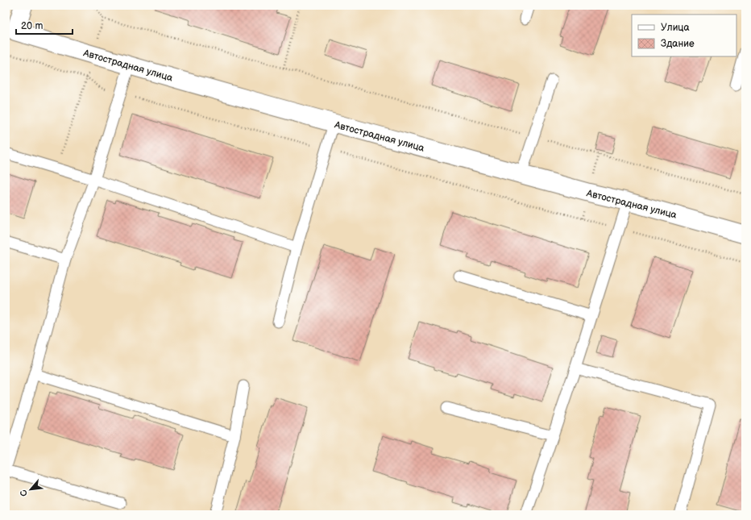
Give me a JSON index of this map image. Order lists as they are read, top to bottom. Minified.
{"streets":{"main road":["Автострадная улица"]},"legend":["Улица","Здание"],"scale_bar":"20 m","north":"bottom left"}
